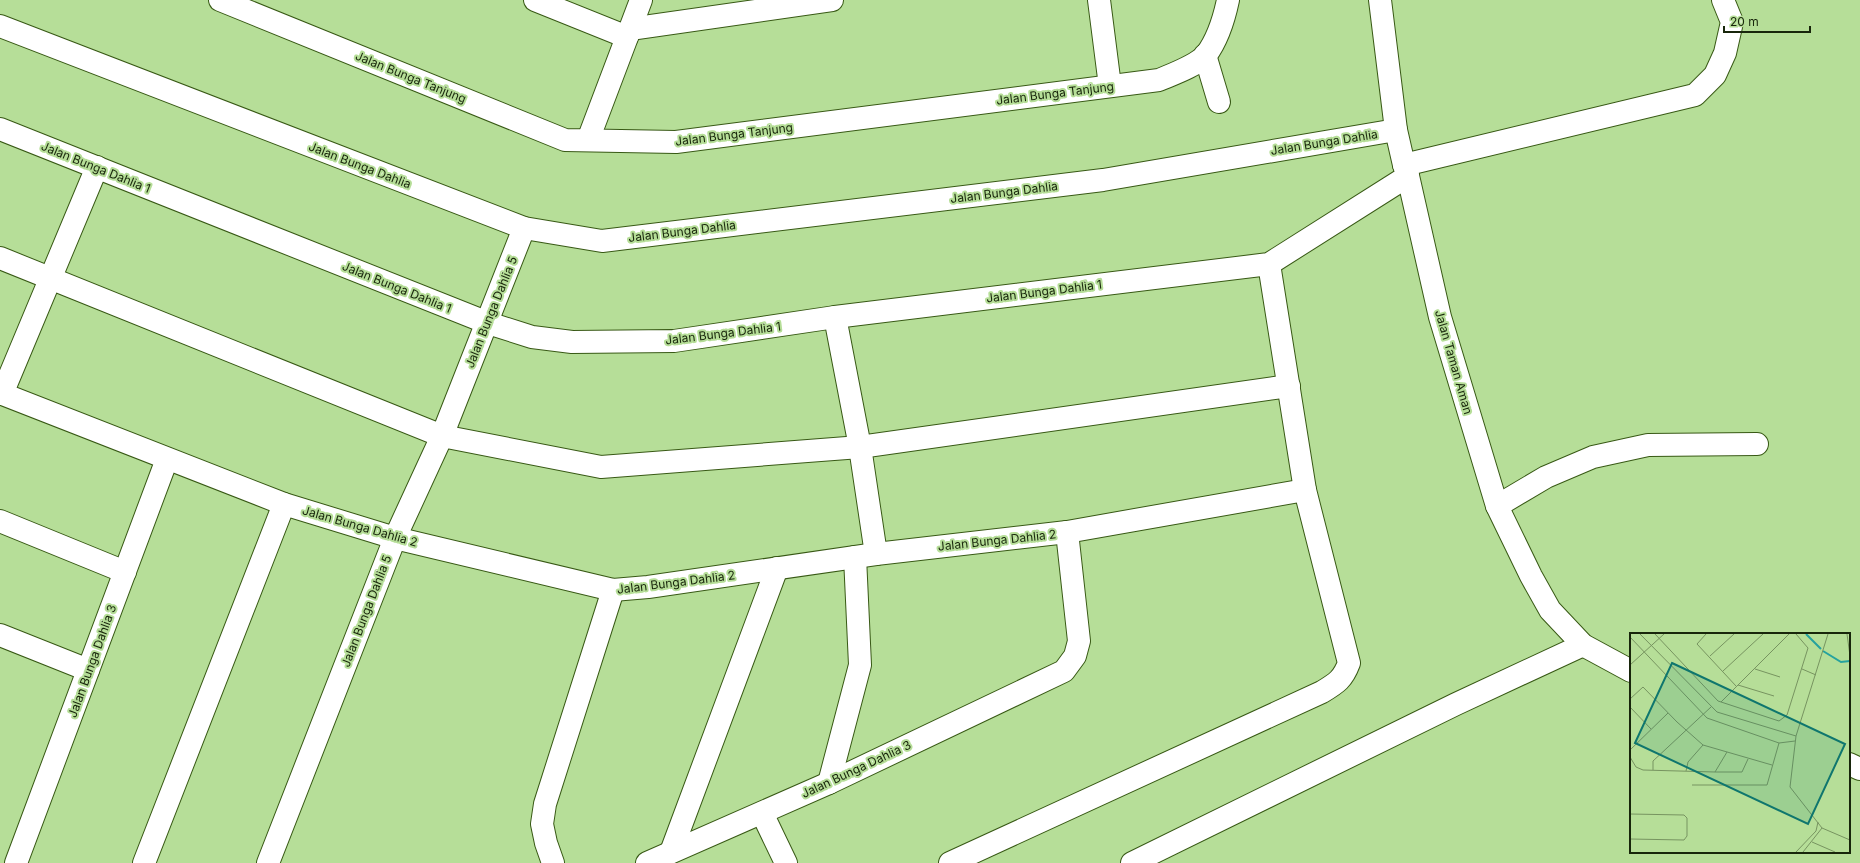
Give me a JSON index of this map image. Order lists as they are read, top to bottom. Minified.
{"streets":{"street":["Jalan Bunga Tanjung","Jalan Bunga Dahlia","Jalan Bunga Dahlia 1","Jalan Bunga Dahlia 5","Jalan Taman Aman","Jalan Bunga Dahlia 2","Jalan Bunga Dahlia 3"]},"crossings":[["Jalan Bunga Dahlia","Jalan Bunga Dahlia 5"],["Jalan Bunga Dahlia","Jalan Taman Aman"],["Jalan Bunga Dahlia 1","Jalan Bunga Dahlia 5"],["Jalan Bunga Dahlia 1","Jalan Taman Aman"],["Jalan Bunga Dahlia 5","Jalan Bunga Dahlia 2"],["Jalan Bunga Dahlia 2","Jalan Bunga Dahlia 3"]],"scale_bar":"20 m"}
